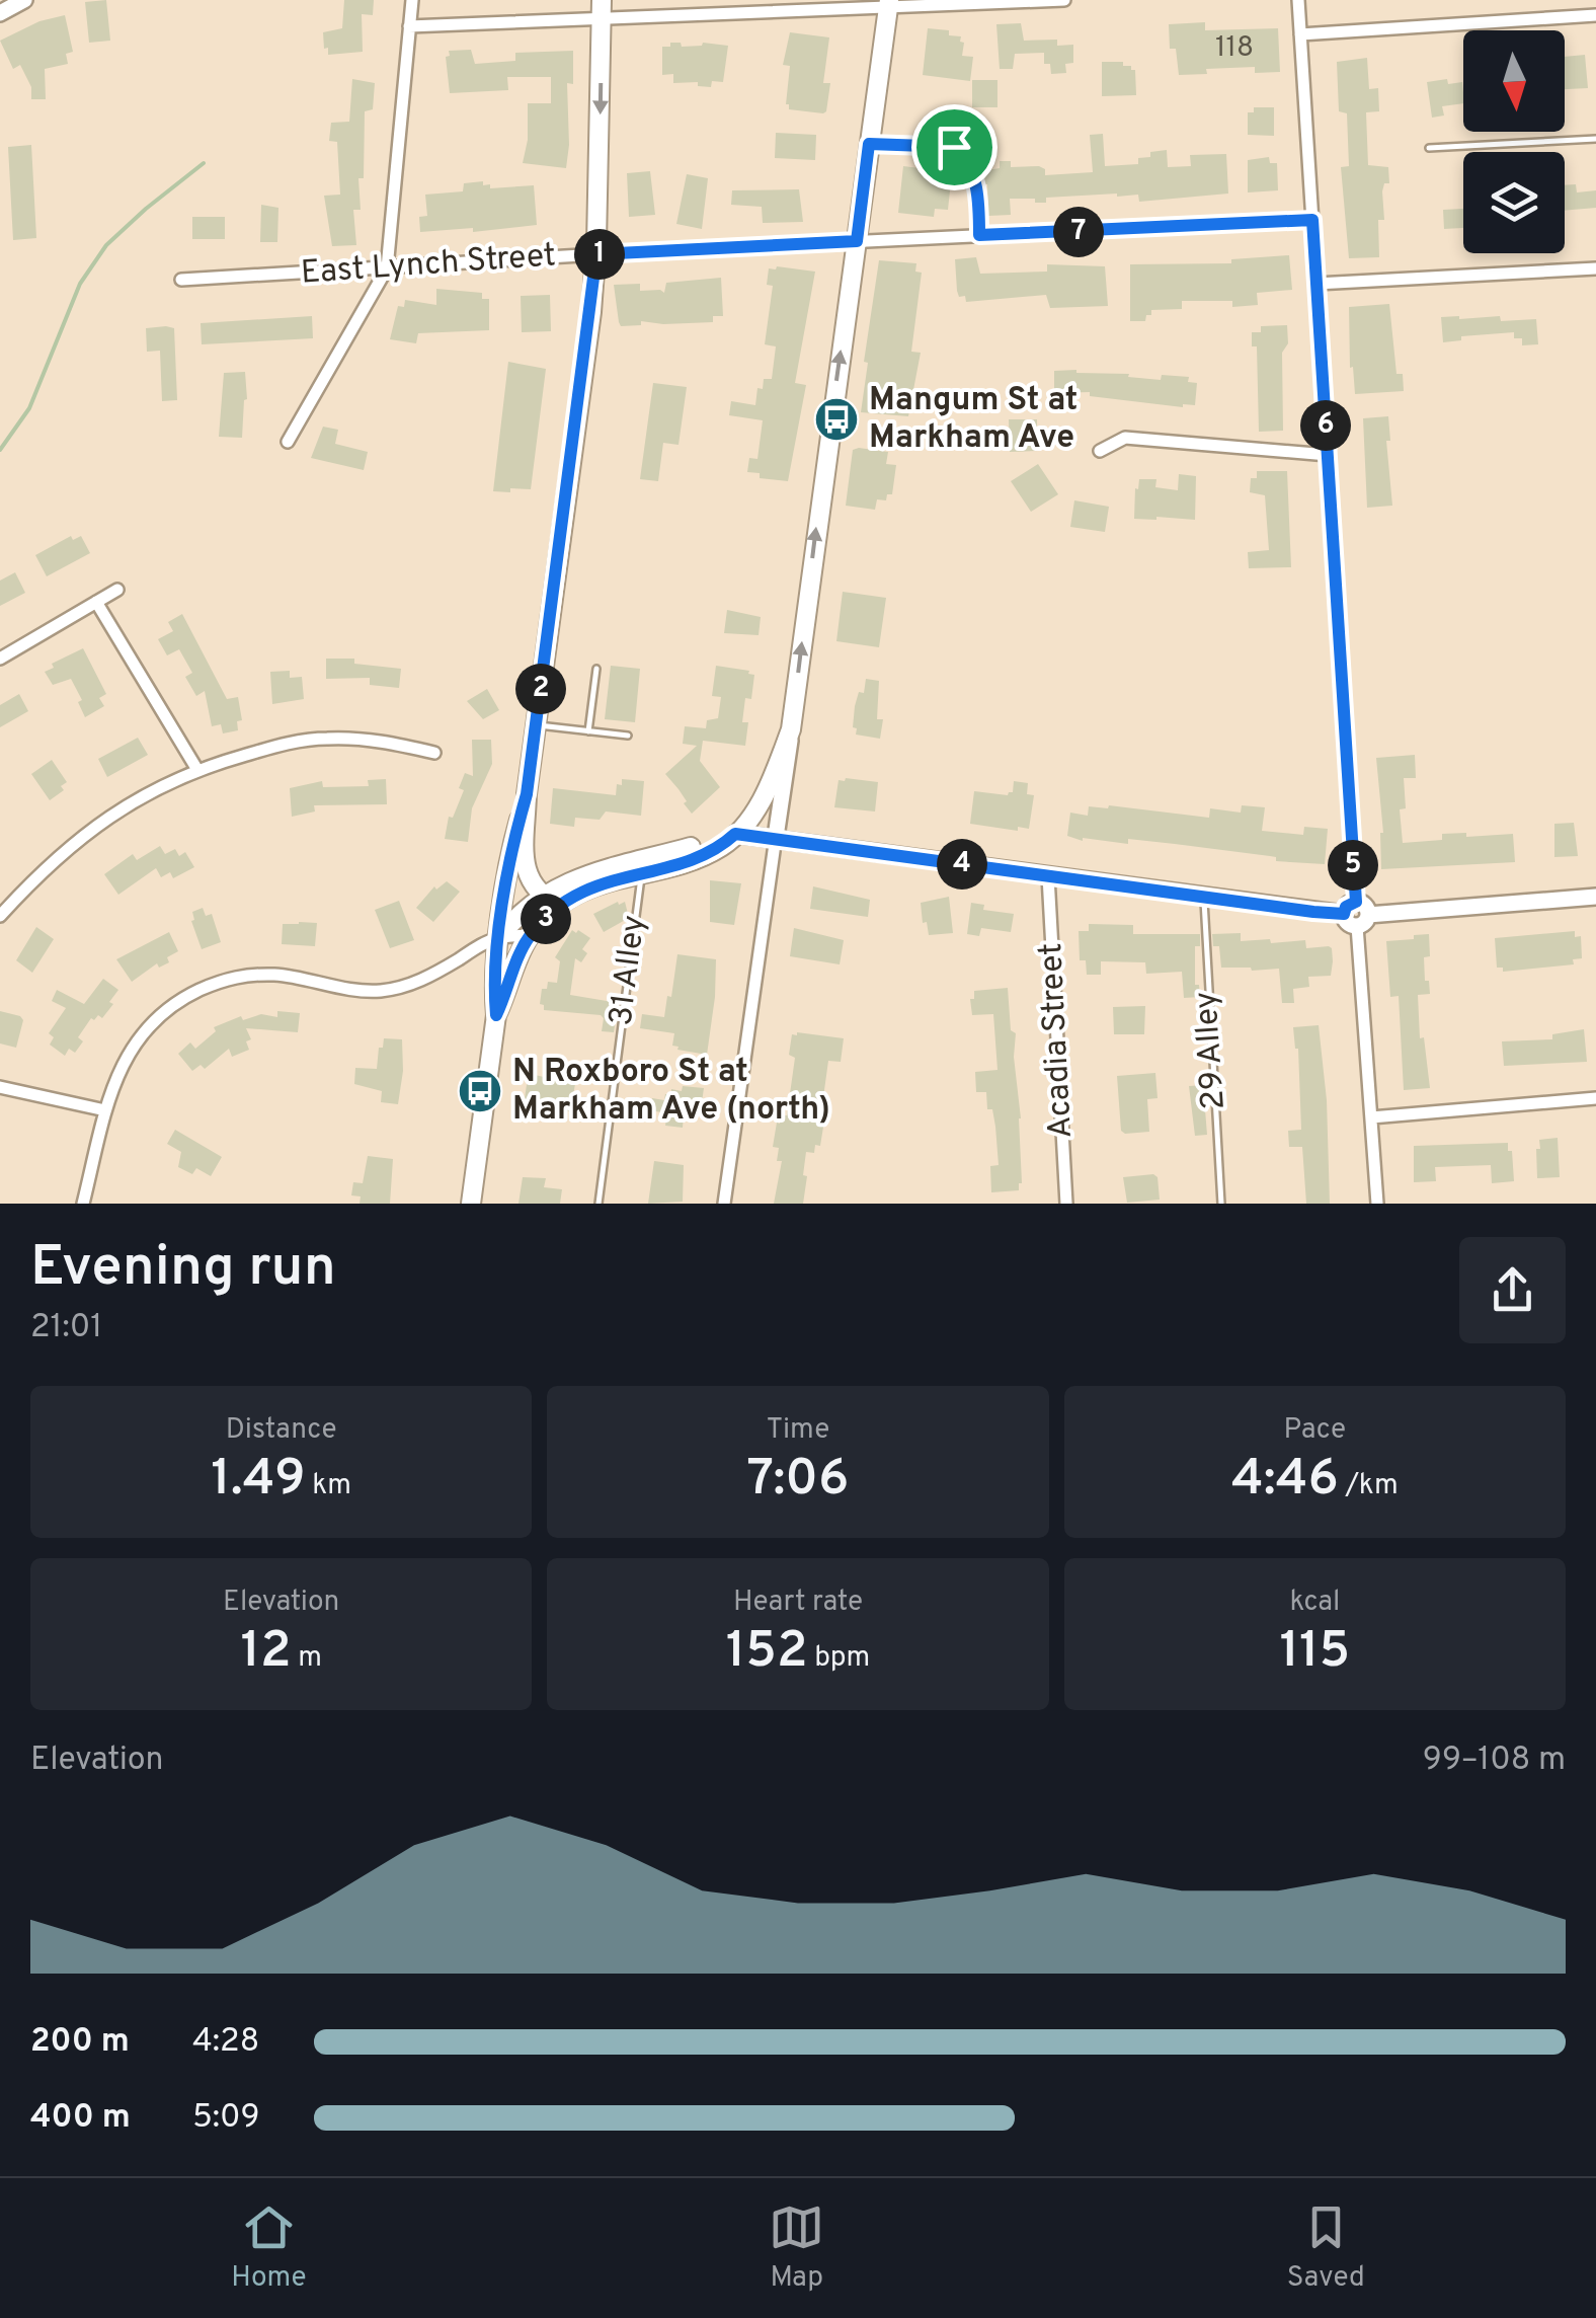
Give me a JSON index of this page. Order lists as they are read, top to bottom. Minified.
{"streets":{"street":["East Lynch Street","Acadia Street"],"lane":["31 Alley","29 Alley"]},"places":{"bus stop":["Mangum St at Markham Ave","N Roxboro St at Markham Ave (north)"]},"house_numbers":["118"],"north":"bottom","page":{"pins":["7","1","6","2","4","5","3"],"heading":["Evening run","21:01"],"stats":[["Distance","1.49 km"],["Time","7:06"],["Pace","4:46 /km"],["Elevation","12 m"],["Heart rate","152 bpm"],["kcal","115"]],"chart":["Elevation","99–108 m"],"list":[{"name":"200 m","note":"4:28"},{"name":"400 m","note":"5:09"}],"tabs":["Home","Map","Saved"]}}
